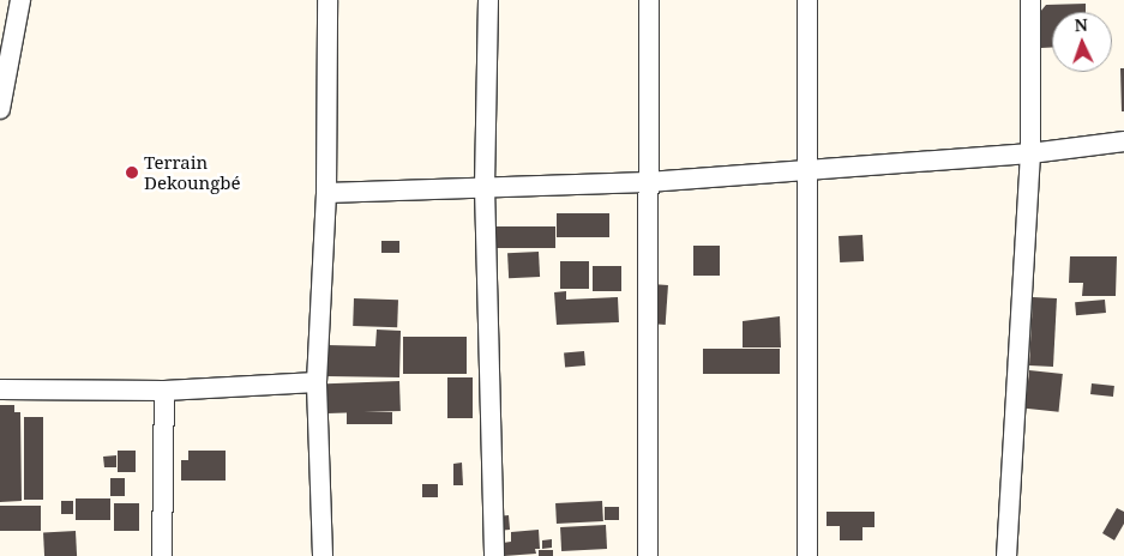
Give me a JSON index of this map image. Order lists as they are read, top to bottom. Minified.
{"places":["Terrain Dekoungbé"],"north":"top"}
